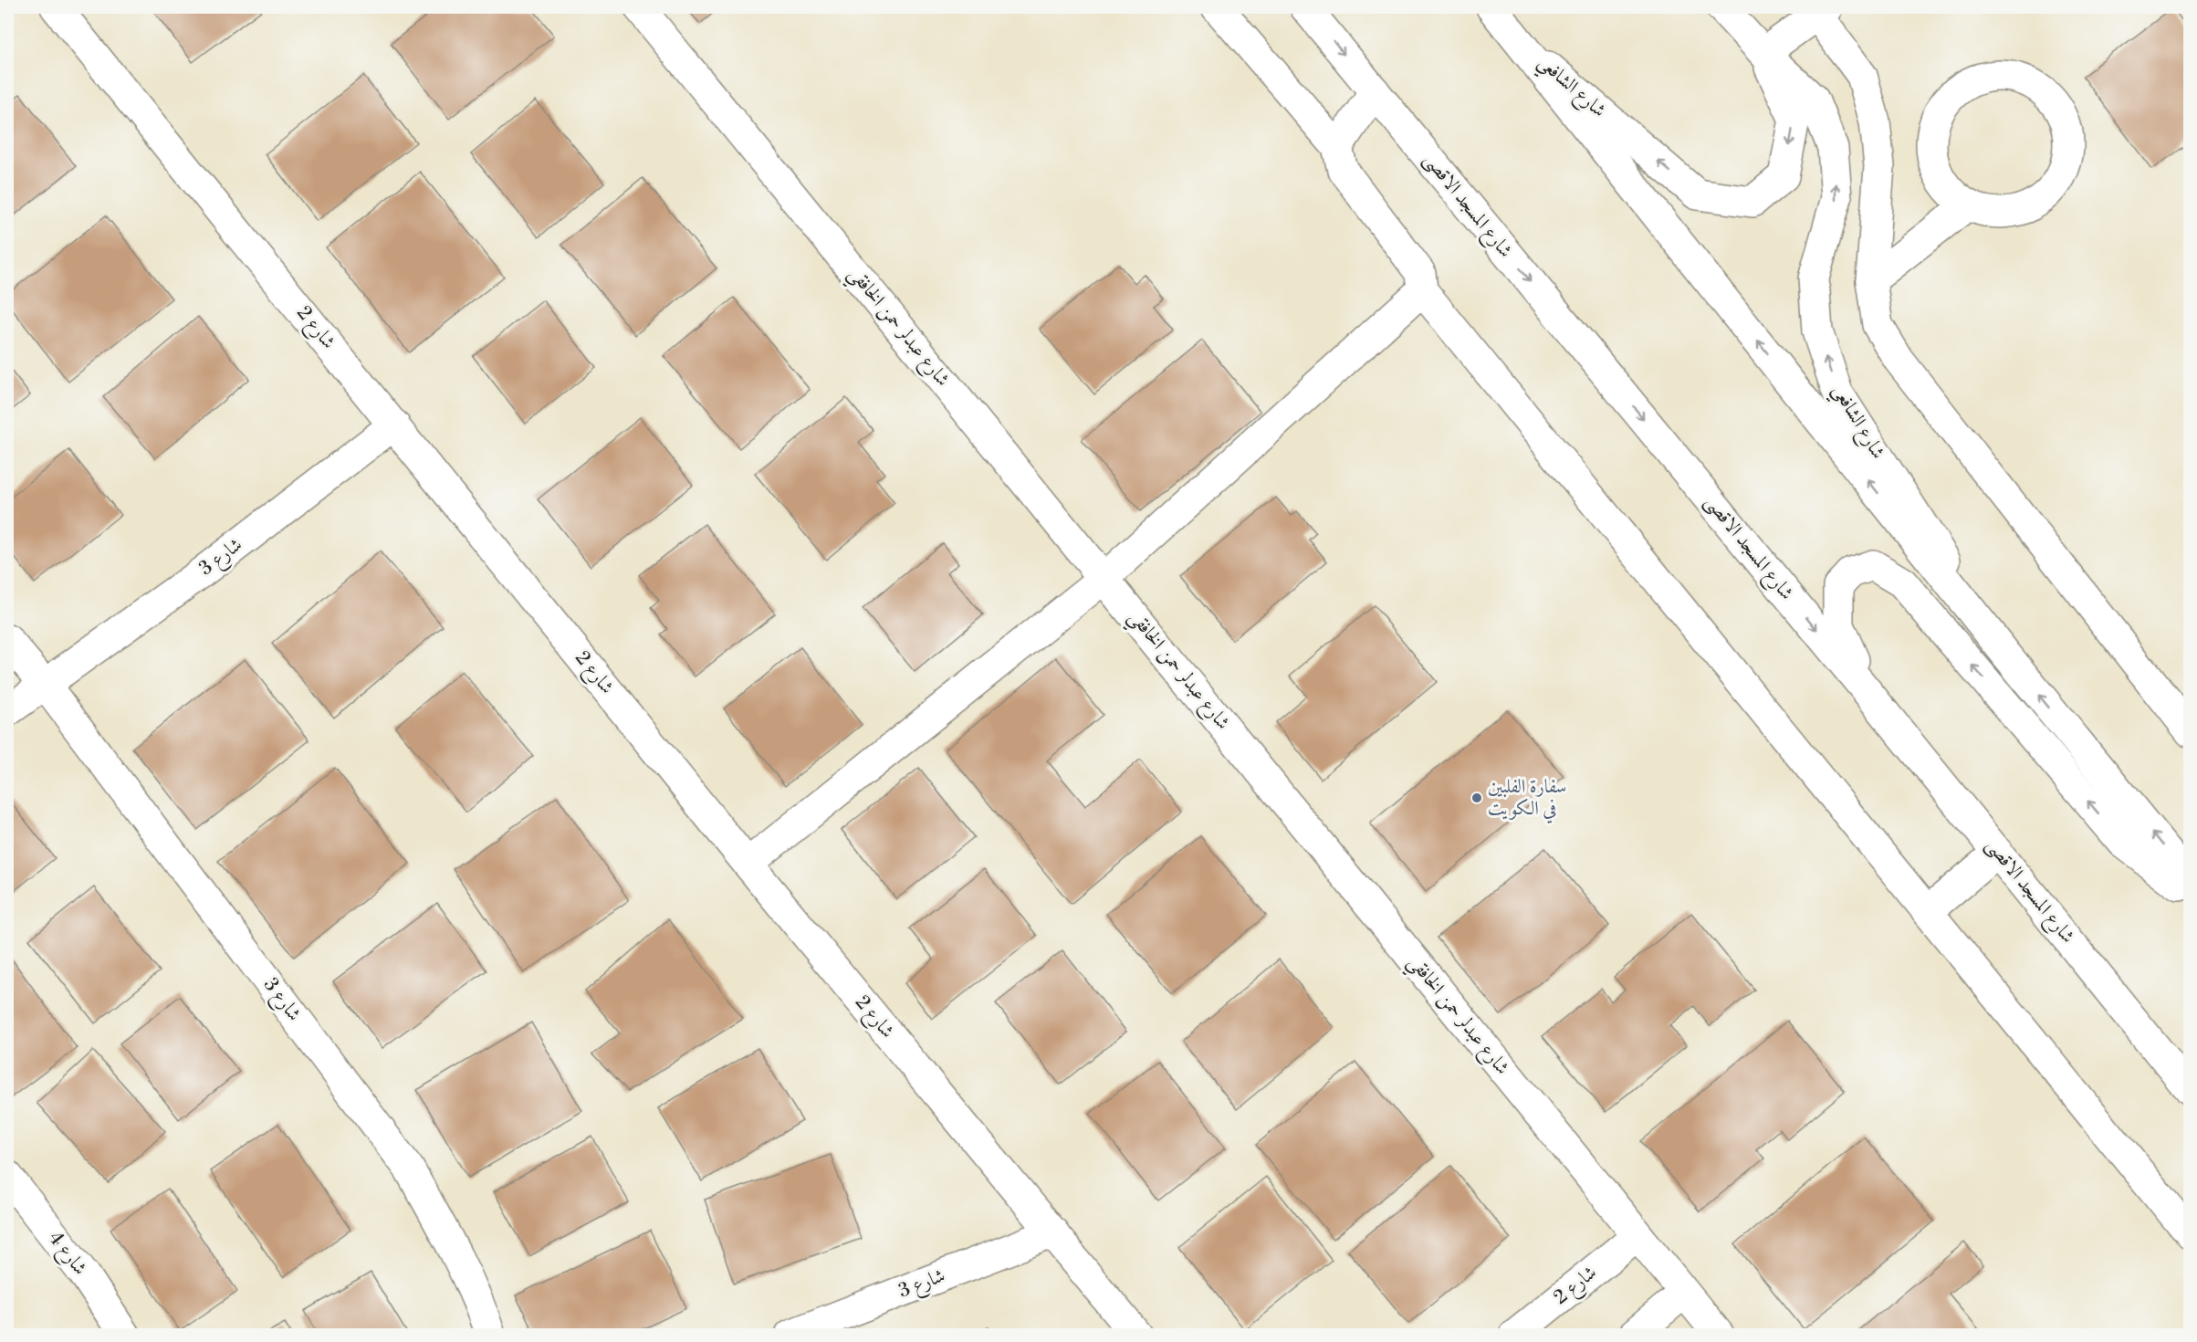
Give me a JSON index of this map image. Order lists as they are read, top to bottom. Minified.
{"streets":{"street":["شارع الشافعي","شارع المسجد الاقصى","شارع عبدلر حمن الخافقي","شارع 2","شارع 3","شارع 4"]},"crossings":[["شارع عبدلر حمن الخافقي","شارع 2"],["شارع 2","شارع 3"]],"places":["سفارة الفلبين في الكويت"]}
